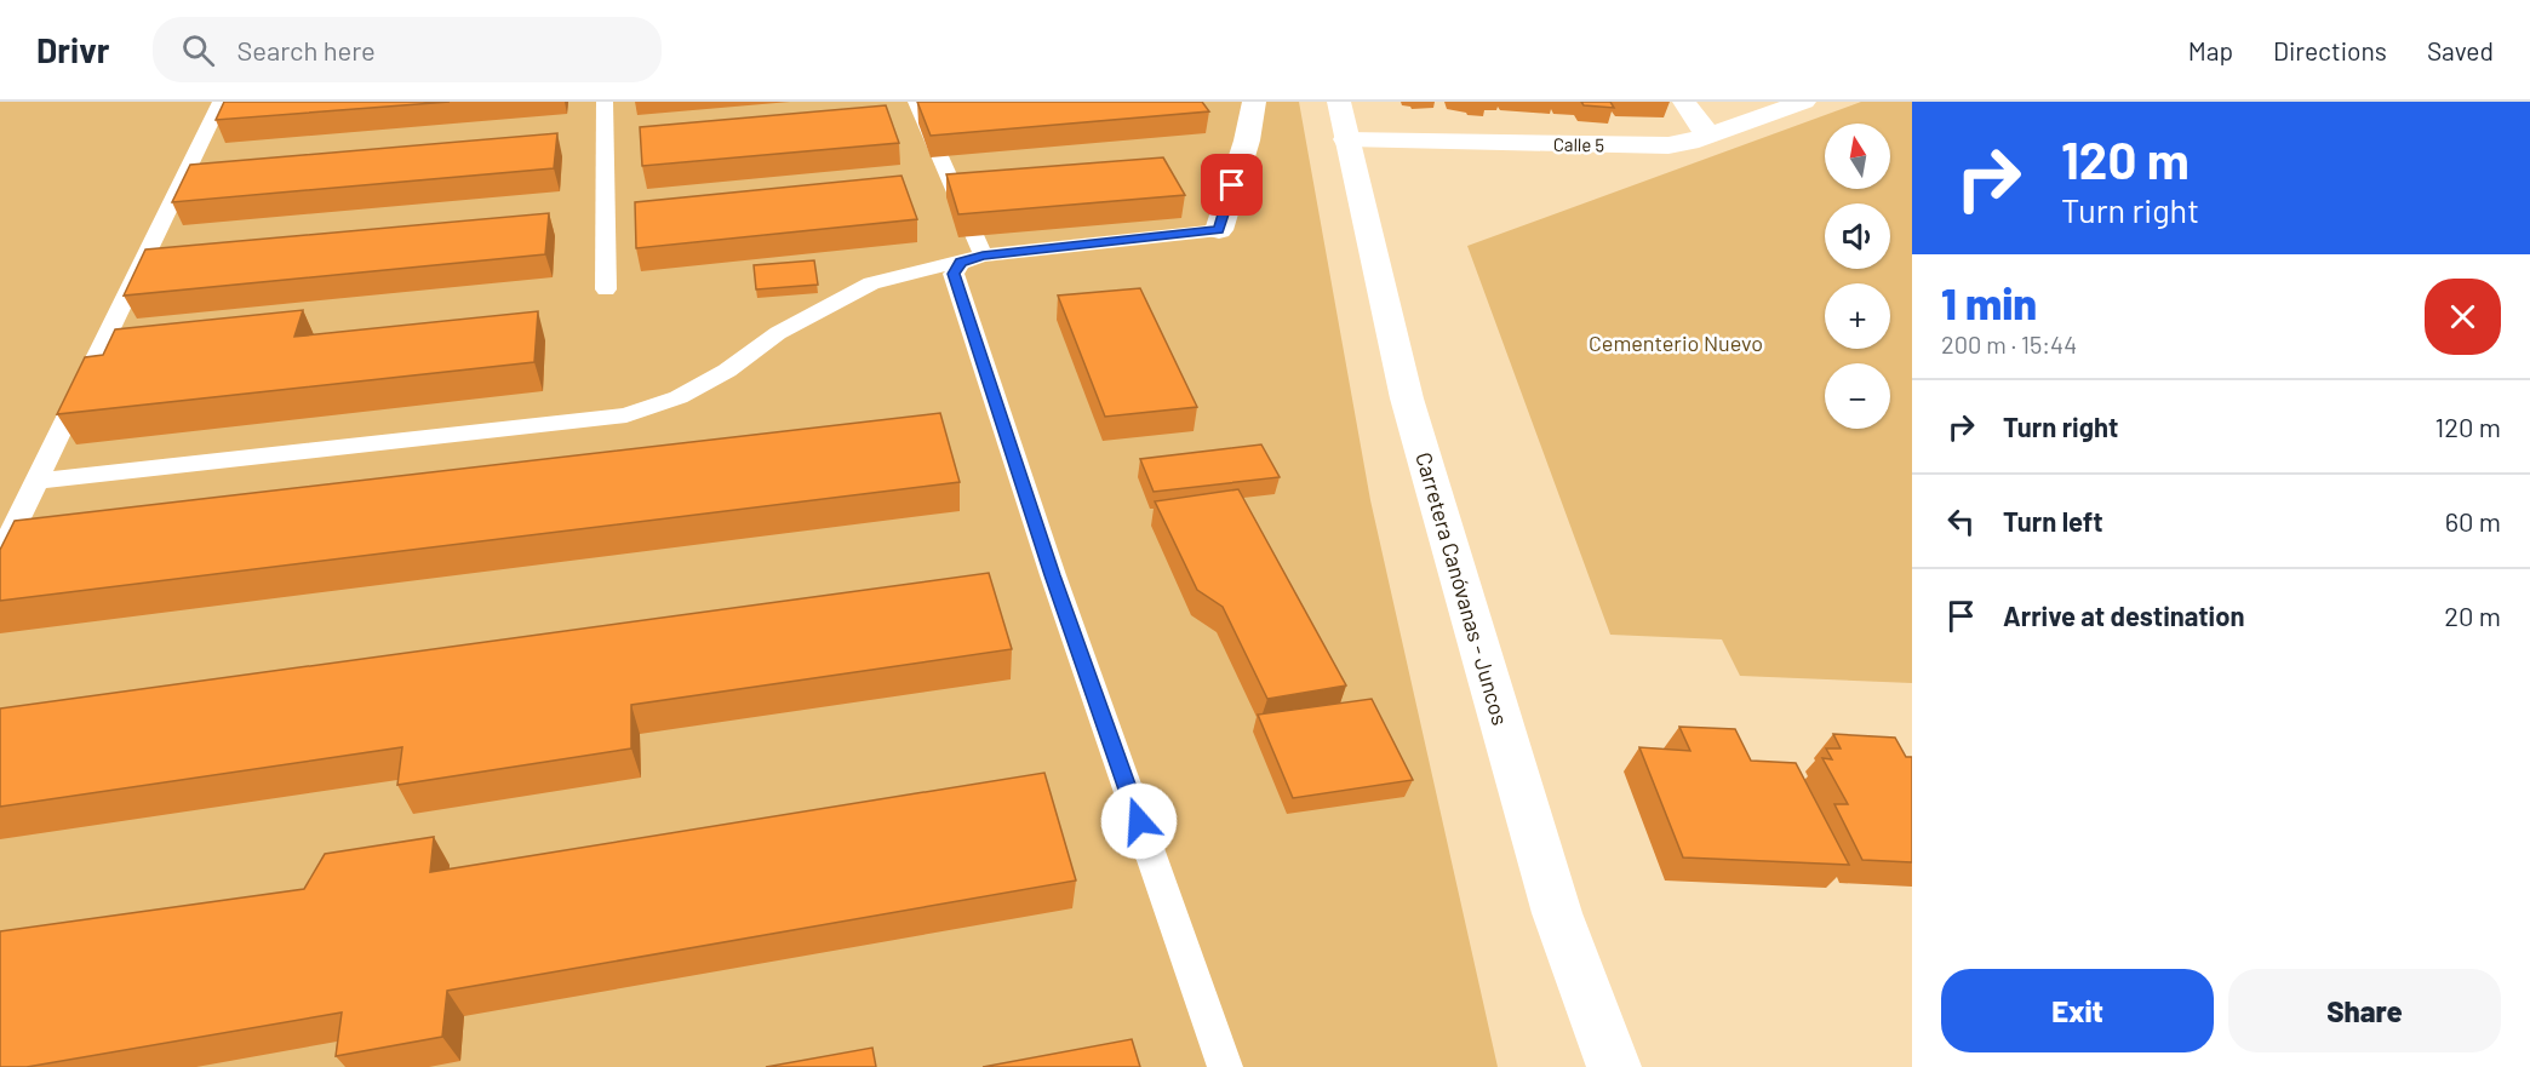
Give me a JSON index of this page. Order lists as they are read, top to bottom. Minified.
{"streets":{"main road":["Calle 5","Carretera Canóvanas - Juncos"]},"crossings":[["Calle 5","Carretera Canóvanas - Juncos"]],"parks":["Cementerio Nuevo"],"north":"top","page":{"header":"Drivr","search":"Search here","nav":["Map","Directions","Saved"],"turn":["120 m","Turn right"],"map_buttons":["+","−"],"heading":["1 min","200 m · 15:44"],"list":[{"name":"Turn right","value":"120 m"},{"name":"Turn left","value":"60 m"},{"name":"Arrive at destination","value":"20 m"}],"buttons":["Exit","Share"]}}
